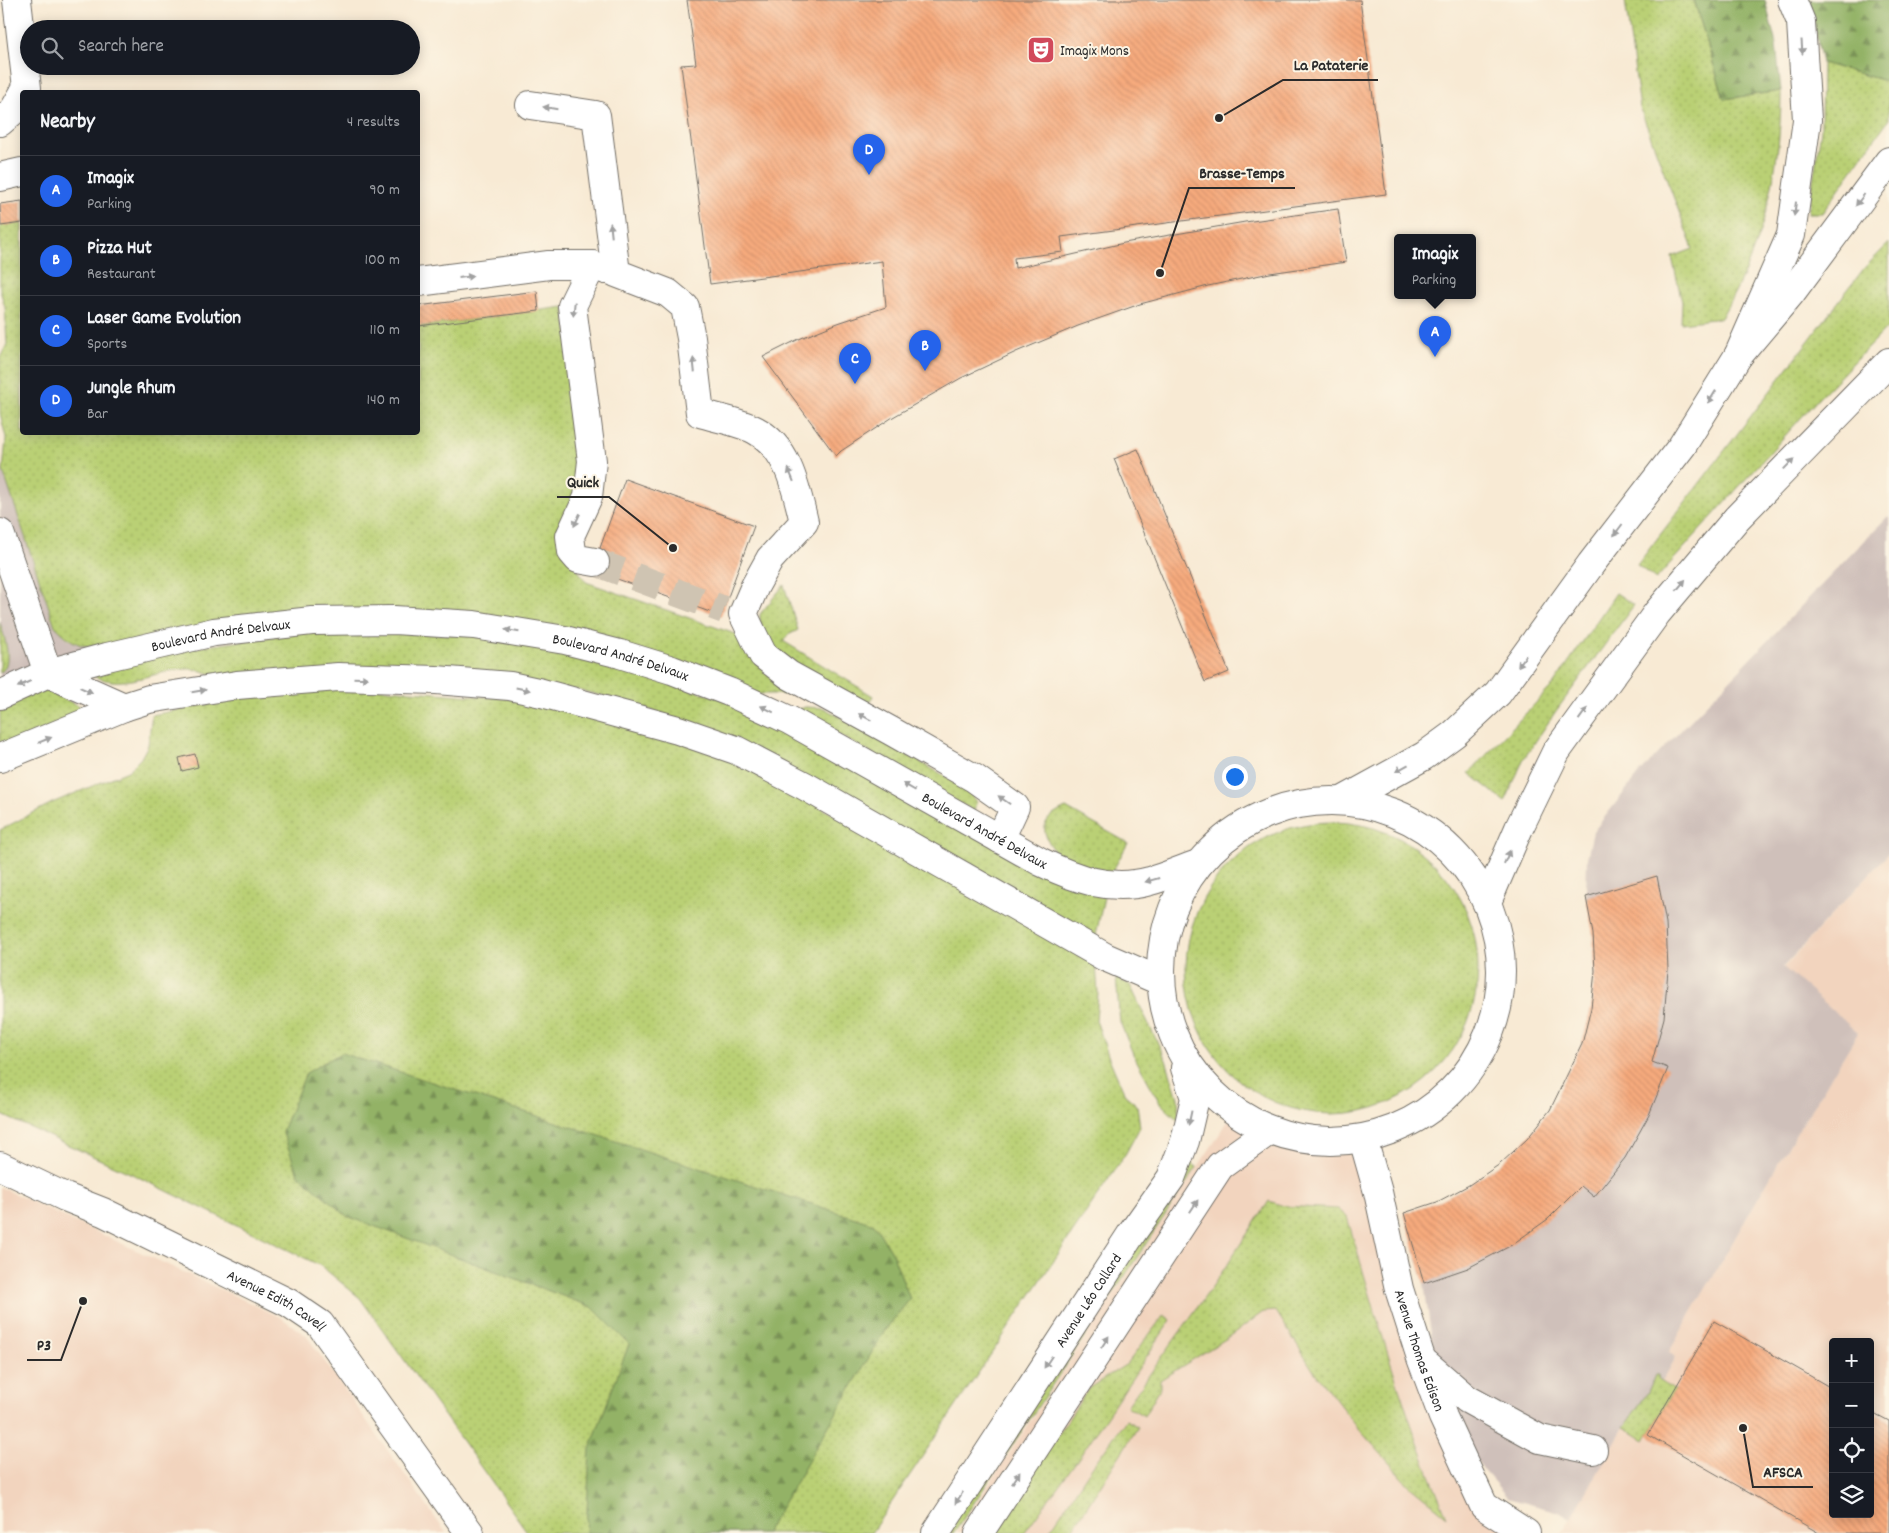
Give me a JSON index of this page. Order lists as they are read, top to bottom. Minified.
{"streets":{"main road":["Boulevard André Delvaux","Avenue Léo Collard","Avenue Edith Cavell","Avenue Thomas Edison"]},"places":{"theatre":["Imagix Mons"],"other":["La Pataterie","Brasse-Temps","Quick","P3","AFSCA"]},"page":{"search":"Search here","heading":["Nearby","4 results"],"pins":["D","A","B","C"],"list":[{"mark":"A","name":"Imagix","note":"Parking","value":"90 m"},{"mark":"B","name":"Pizza Hut","note":"Restaurant","value":"100 m"},{"mark":"C","name":"Laser Game Evolution","note":"Sports","value":"110 m"},{"mark":"D","name":"Jungle Rhum","note":"Bar","value":"140 m"}],"popup":["Imagix","Parking"],"map_buttons":["+","−"]}}
